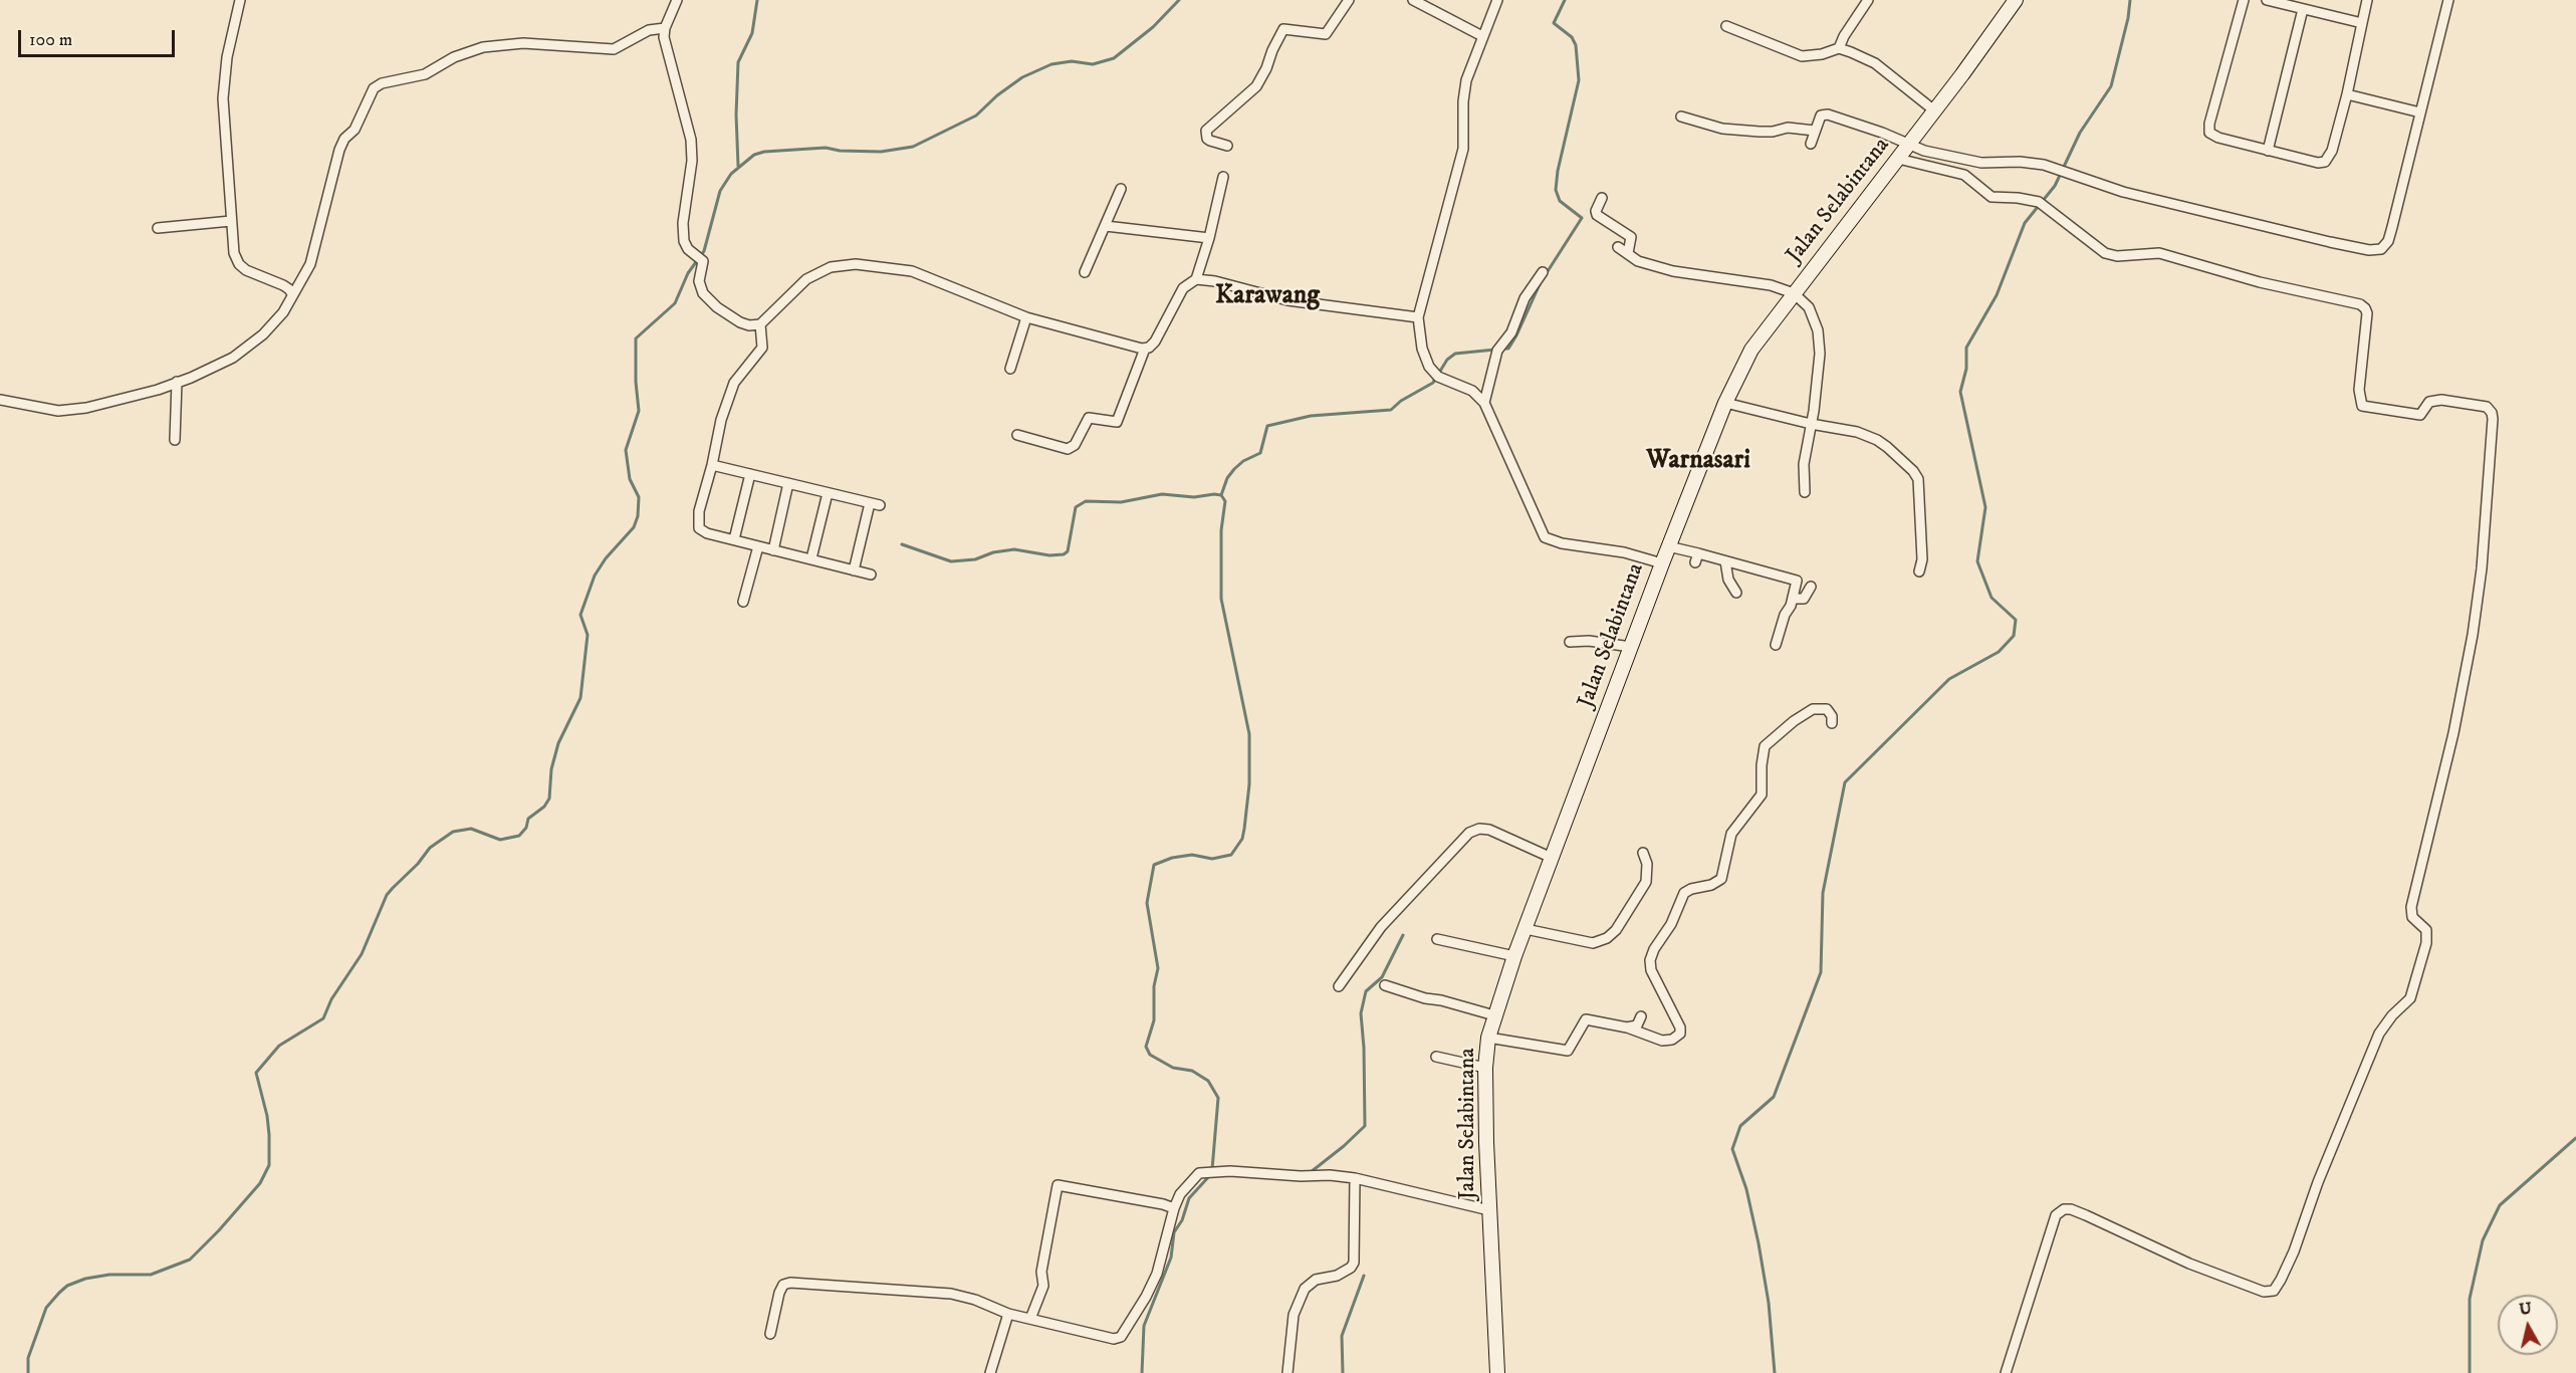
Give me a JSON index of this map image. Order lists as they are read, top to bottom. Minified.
{"streets":{"street":["Jalan Selabintana"]},"districts":["Karawang","Warnasari"],"scale_bar":"100 m","north":"top"}
